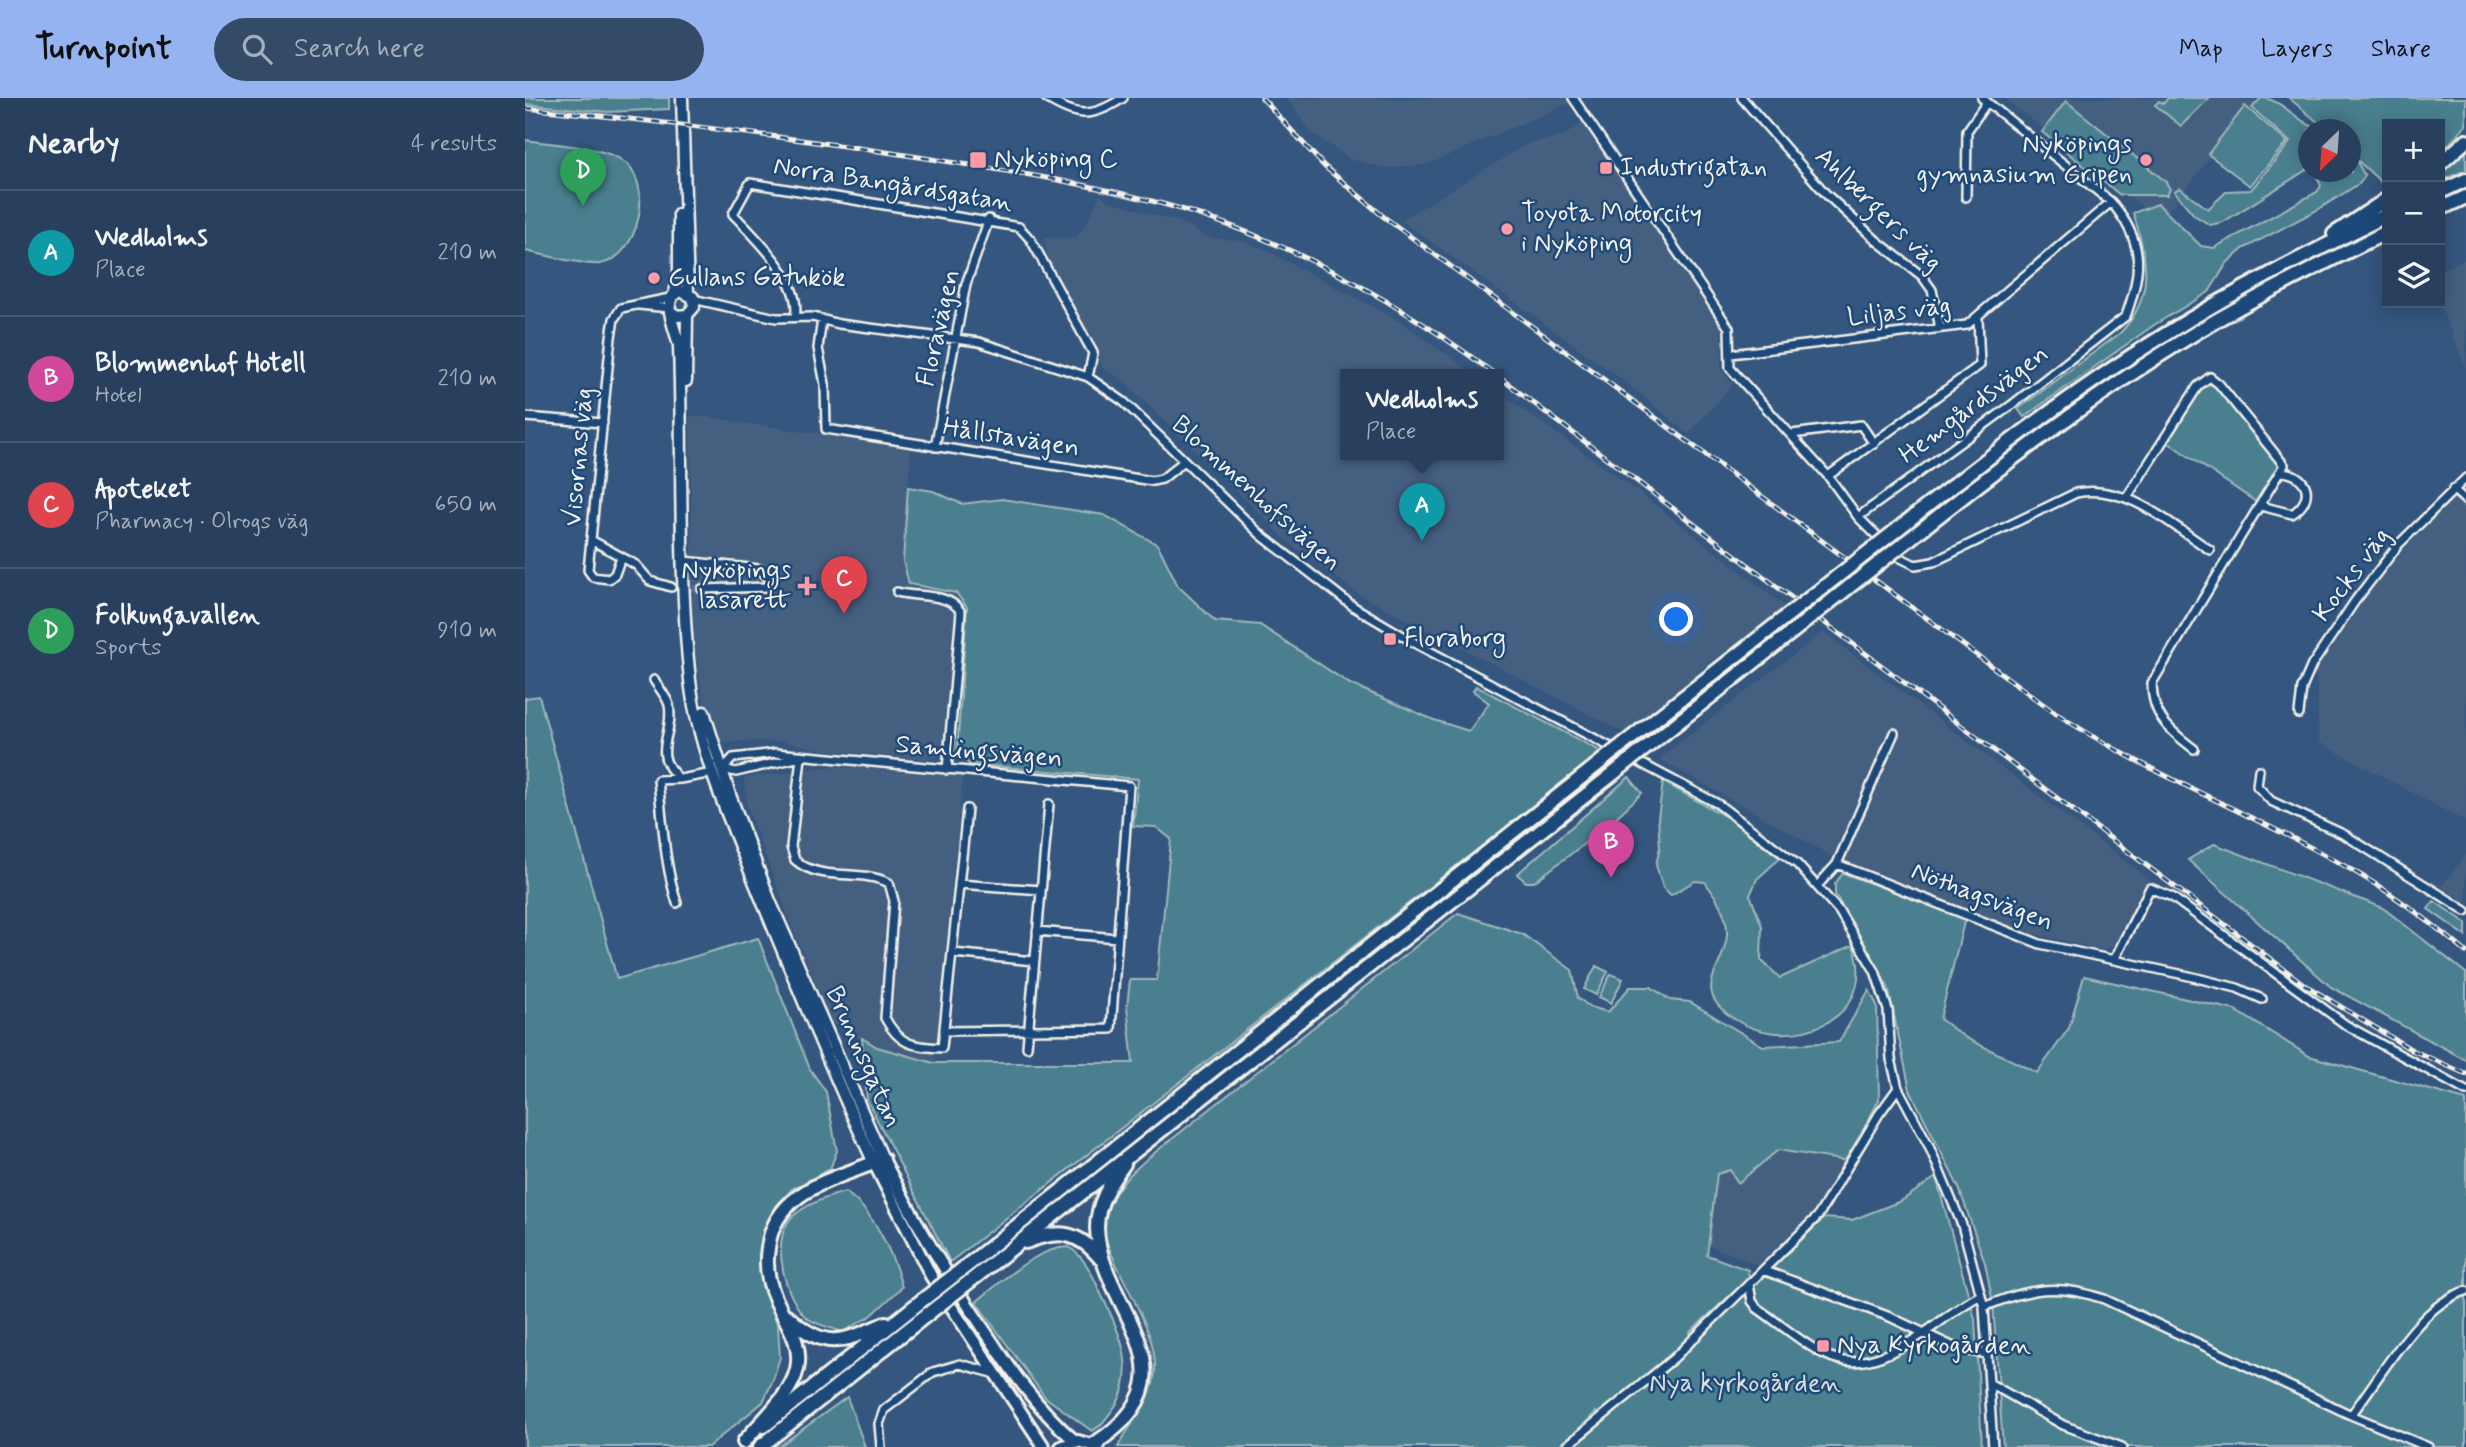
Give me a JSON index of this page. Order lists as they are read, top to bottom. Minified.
{"streets":{"main road":["Brunnsgatan"],"street":["Norra Bangårdsgatan","Ahlbergers väg","Liljas väg","Floravägen","Hemgårdsvägen","Hållstavägen","Visornas väg","Blommenhofsvägen","Kocks väg","Samlingsvägen","Nöthagsvägen"]},"crossings":[["Norra Bangårdsgatan","Floravägen"],["Norra Bangårdsgatan","Blommenhofsvägen"],["Ahlbergers väg","Liljas väg"],["Liljas väg","Hemgårdsvägen"],["Floravägen","Hållstavägen"],["Floravägen","Blommenhofsvägen"],["Hållstavägen","Blommenhofsvägen"],["Visornas väg","Brunnsgatan"],["Blommenhofsvägen","Brunnsgatan"],["Samlingsvägen","Brunnsgatan"]],"parks":["Nya kyrkogården"],"places":{"transit":["Nyköping C","Industrigatan","Floraborg","Nya Kyrkogården"],"other":["Nyköpings gymnasium Gripen","Toyota Motorcity i Nyköping","Gullans Gatukök"],"health":["Nyköpings lasarett"]},"north":"bottom left","page":{"header":"Turnpoint","search":"Search here","nav":["Map","Layers","Share"],"heading":["Nearby","4 results"],"map_buttons":["+","−"],"pins":["D","A","C","B"],"list":[{"mark":"A","name":"Wedholms","note":"Place","value":"210 m"},{"mark":"B","name":"Blommenhof Hotell","note":"Hotel","value":"210 m"},{"mark":"C","name":"Apoteket","note":"Pharmacy · Olrogs väg","value":"650 m"},{"mark":"D","name":"Folkungavallen","note":"Sports","value":"910 m"}],"popup":["Wedholms","Place"]}}
